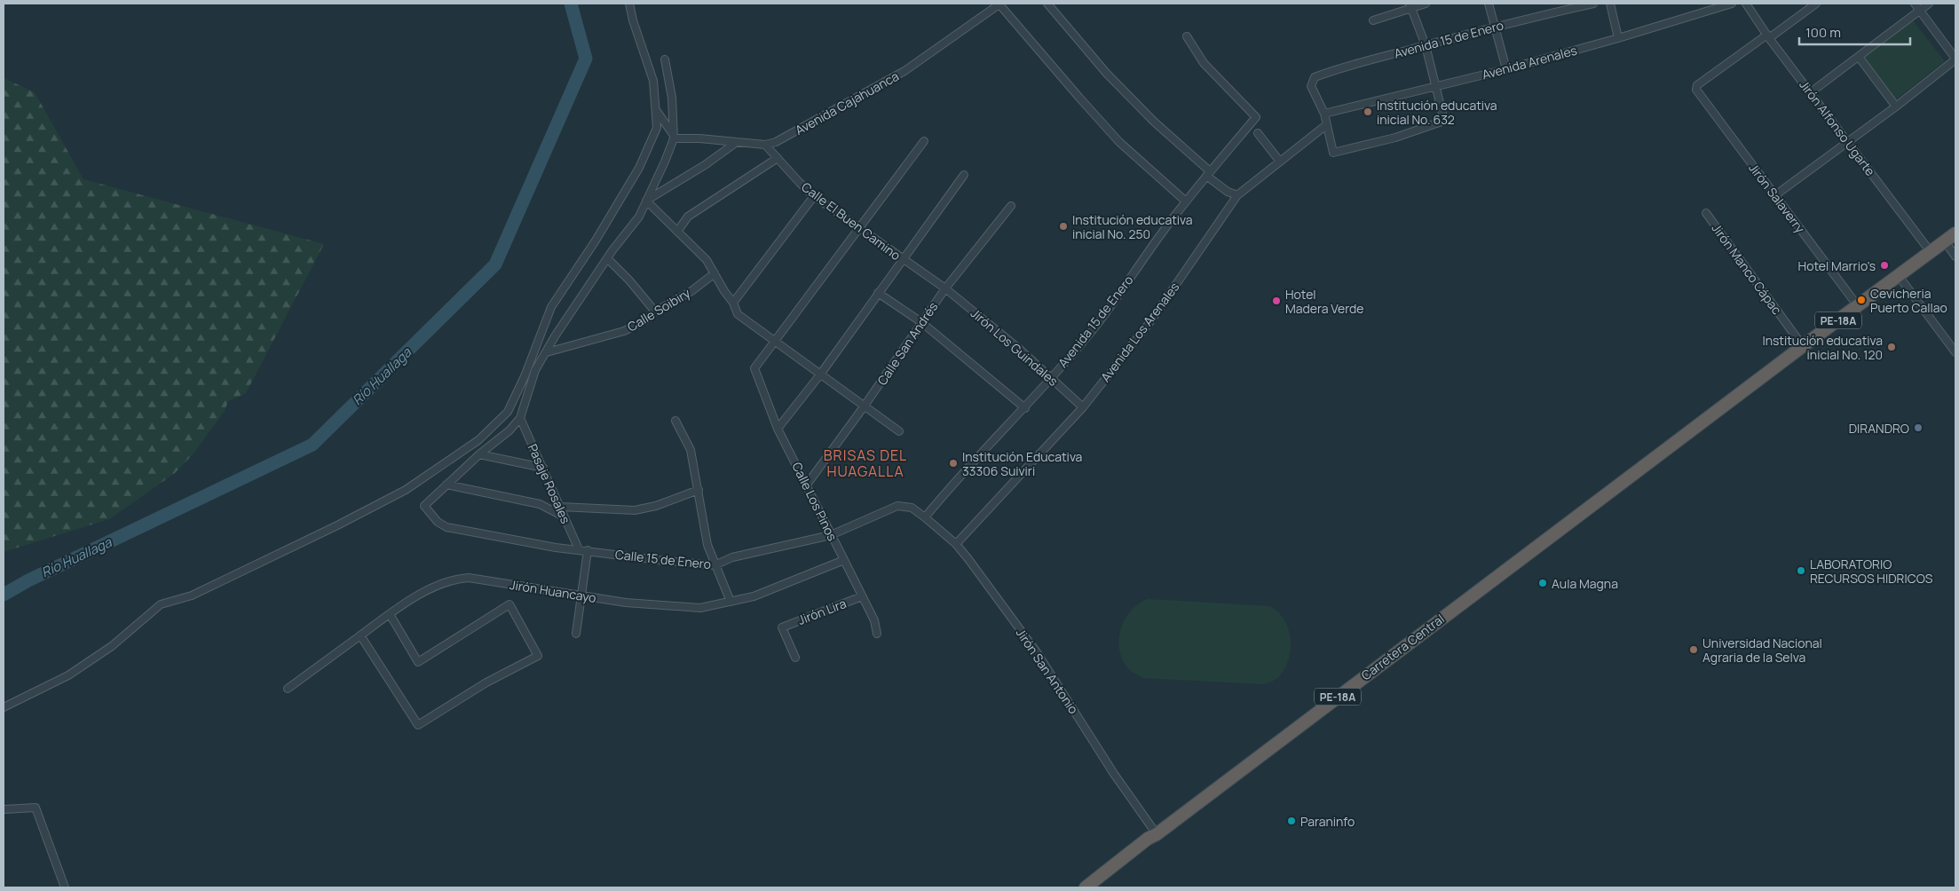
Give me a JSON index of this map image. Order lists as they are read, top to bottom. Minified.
{"streets":{"highway":["PE-18A","Carretera Central"],"street":["Avenida 15 de Enero","Avenida Arenales","Avenida Cajahuanca","Jirón Alfonso Ugarte","Jirón Salaverry","Calle El Buen Camino","Jirón Manco Cápac","Calle Soibiry","Avenida Los Arenales","Calle San Andrés","Jirón Los Guindales","Pasaje Rosales","Calle Los Pinos","Calle 15 de Enero","Jirón Huancayo","Jirón Lira","Jirón San Antonio"]},"crossings":[["Avenida 15 de Enero","Avenida Arenales"],["Avenida 15 de Enero","Jirón Los Guindales"],["Avenida 15 de Enero","Calle 15 de Enero"],["Avenida 15 de Enero","Jirón San Antonio"],["Avenida Cajahuanca","Calle El Buen Camino"],["Jirón Alfonso Ugarte","Jirón Salaverry"],["Jirón Alfonso Ugarte","PE-18A"],["Jirón Salaverry","PE-18A"],["Calle El Buen Camino","Calle San Andrés"],["Calle El Buen Camino","Jirón Los Guindales"],["Jirón Manco Cápac","PE-18A"],["Jirón Manco Cápac","Carretera Central"],["PE-18A","Carretera Central"],["Avenida Los Arenales","Jirón Los Guindales"],["Avenida Los Arenales","Jirón San Antonio"],["Calle San Andrés","Jirón Los Guindales"],["Calle San Andrés","Calle Los Pinos"],["Pasaje Rosales","Calle 15 de Enero"],["Calle Los Pinos","Calle 15 de Enero"],["Calle Los Pinos","Jirón Huancayo"],["Calle Los Pinos","Jirón Lira"],["Calle 15 de Enero","Jirón San Antonio"],["Carretera Central","Jirón San Antonio"]],"districts":["BRISAS DEL HUAGALLA"],"water":["Río Huallaga"],"places":["Institución educativa inicial No. 632","Institución educativa inicial No. 250","Hotel Marrio's","Cevicheria Puerto Callao","Hotel Madera Verde","Institución educativa inicial No. 120","DIRANDRO","Institución Educativa 33306 Suiviri","LABORATORIO RECURSOS HIDRICOS","Aula Magna","Universidad Nacional Agraria de la Selva","Paraninfo"],"scale_bar":"100 m"}
